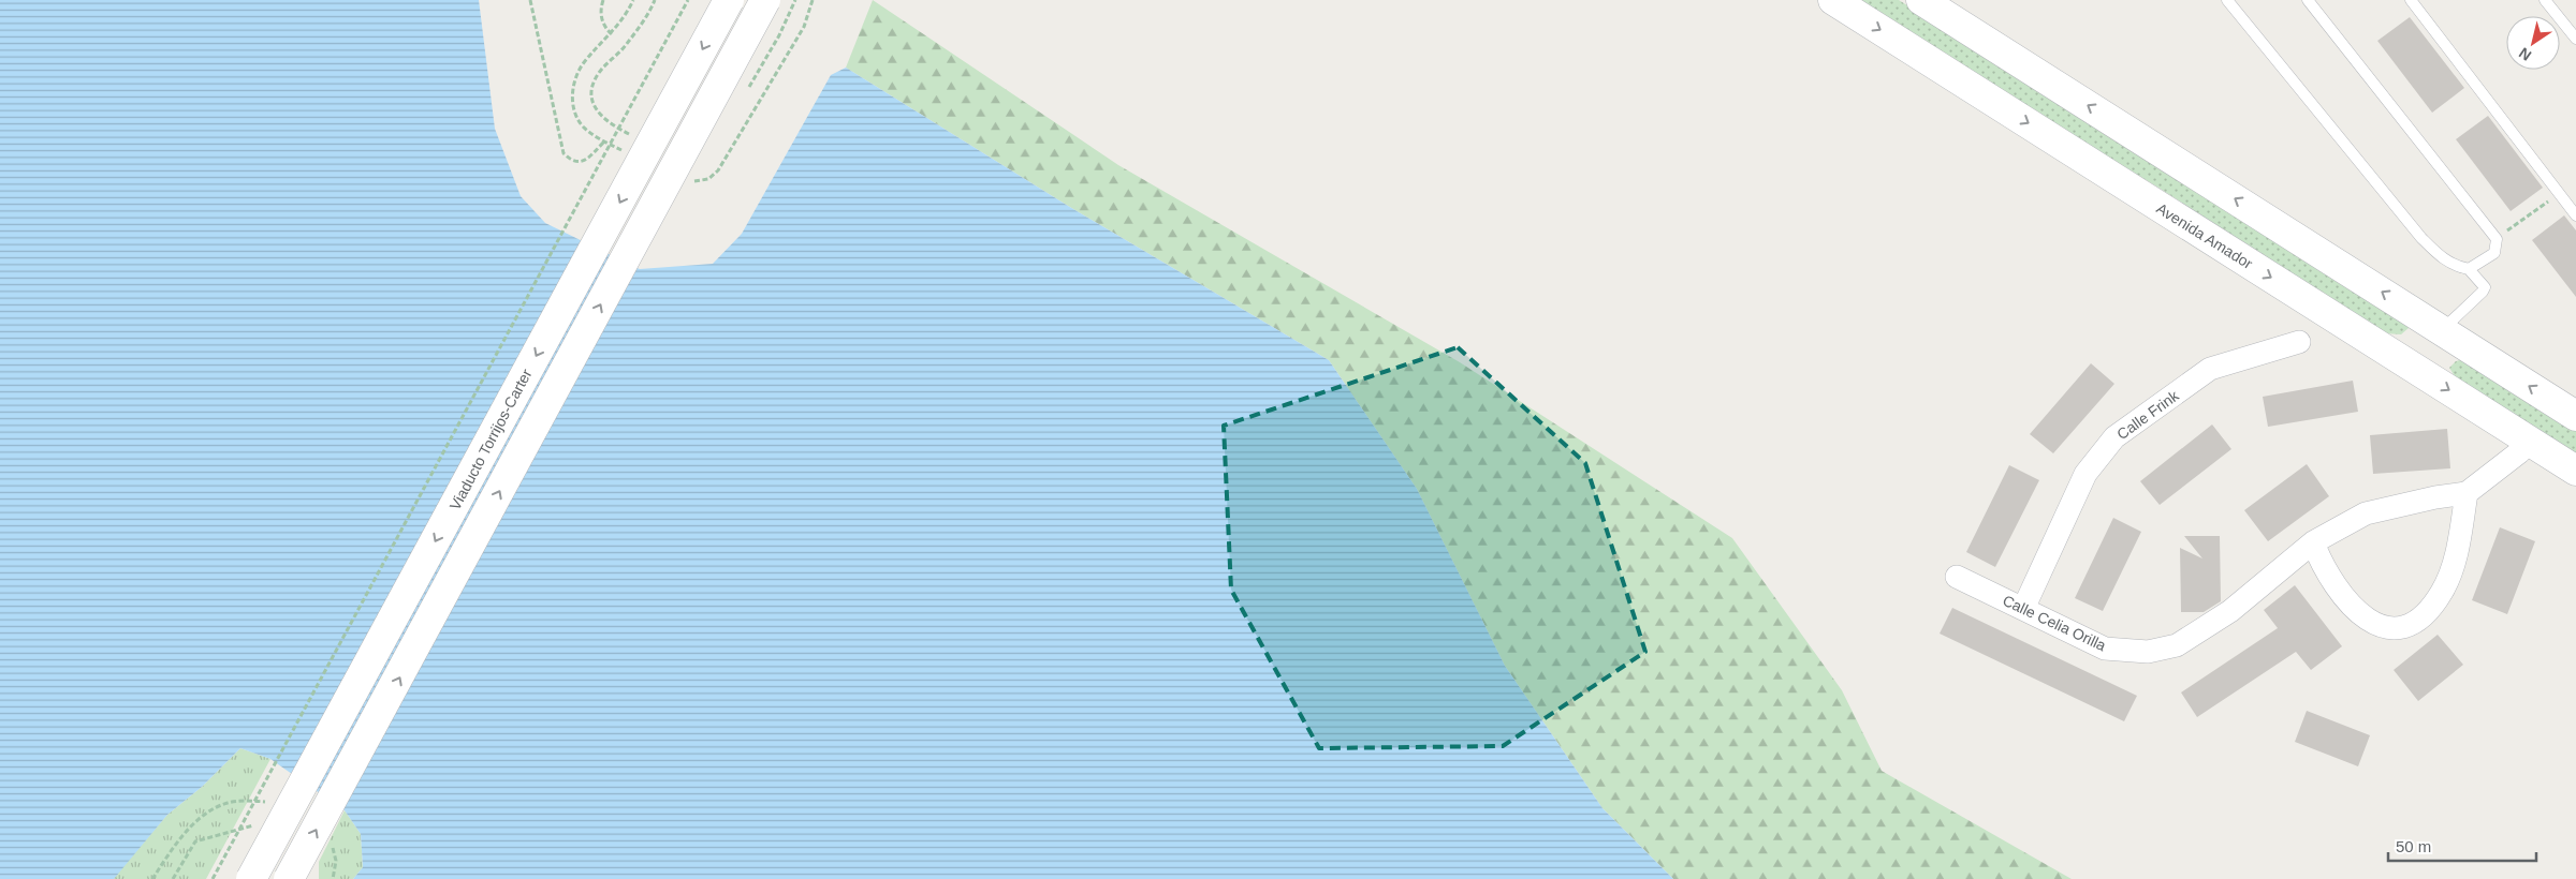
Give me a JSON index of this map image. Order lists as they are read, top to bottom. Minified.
{"streets":{"main road":["Avenida Amador","Viaducto Torrijos-Carter"],"street":["Calle Frink","Calle Celia Orilla"]},"crossings":[["Avenida Amador","Calle Celia Orilla"],["Calle Frink","Calle Celia Orilla"]],"scale_bar":"50 m","north":"bottom left"}
